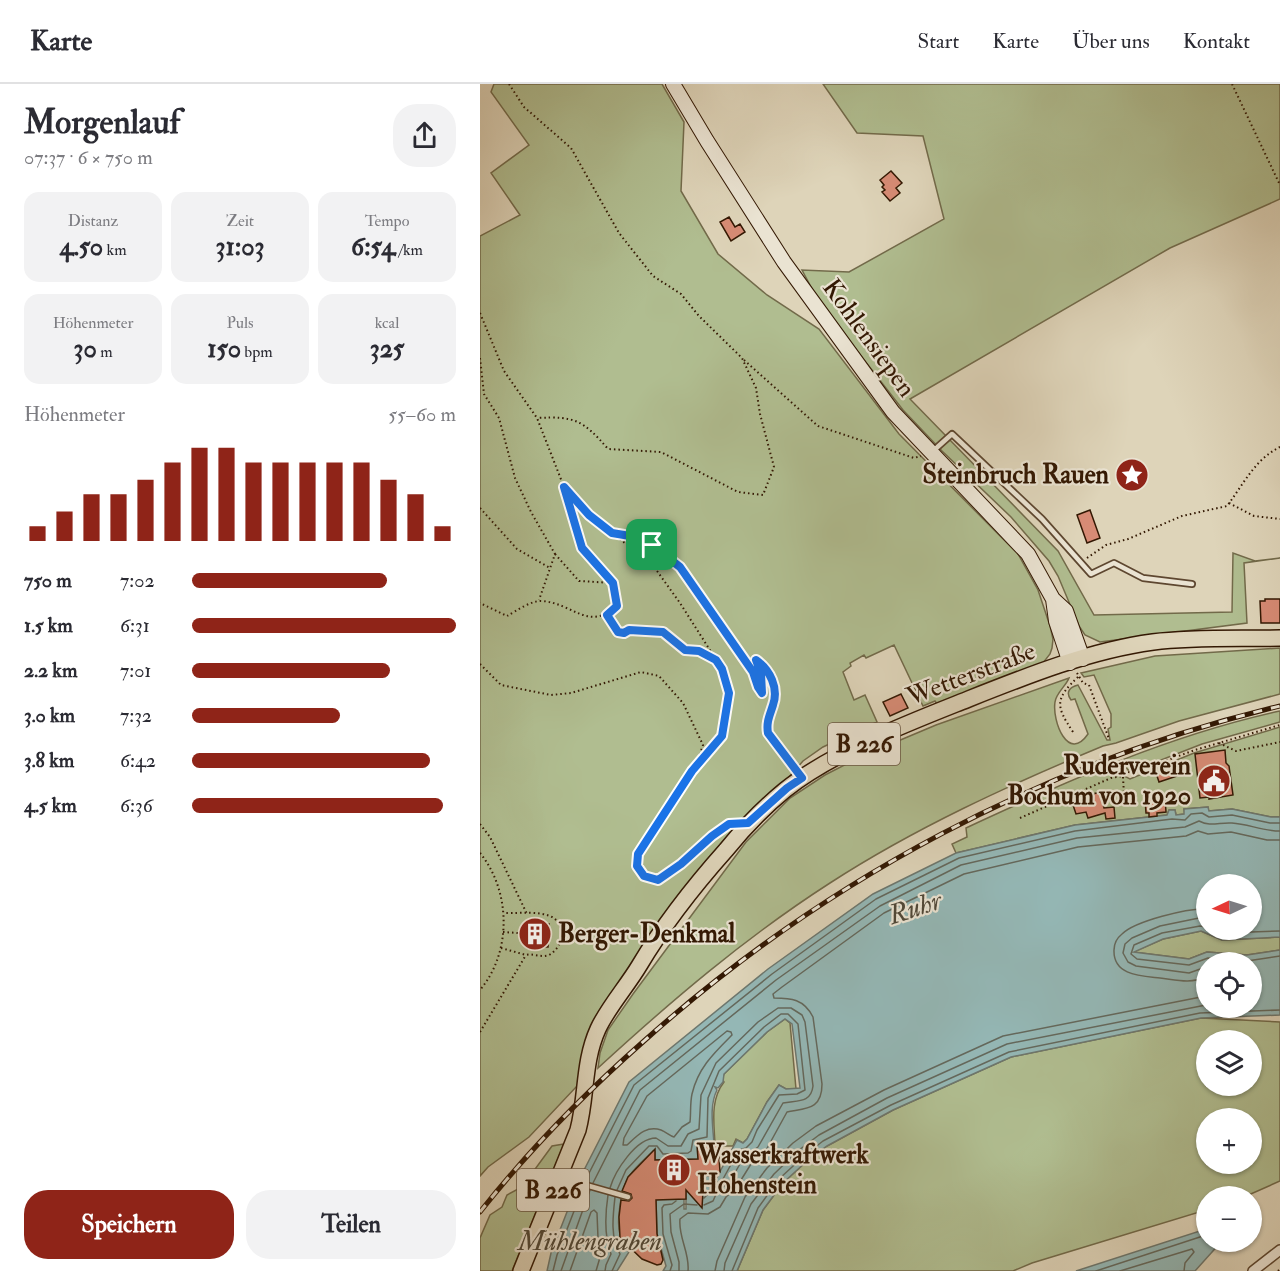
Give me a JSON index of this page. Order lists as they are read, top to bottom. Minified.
{"streets":{"main road":["Wetterstraße","B 226"],"street":["Kohlensiepen"]},"crossings":[["Kohlensiepen","Wetterstraße"]],"water":["Ruhr","Mühlengraben"],"places":{"place":["Steinbruch Rauen"],"public building":["Ruderverein Bochum von 1920"],"building":["Berger-Denkmal","Wasserkraftwerk Hohenstein"]},"north":"left","page":{"header":"Karte","nav":["Start","Karte","Über uns","Kontakt"],"heading":["Morgenlauf","07:37 · 6 × 750 m"],"stats":[["Distanz","4.50 km"],["Zeit","31:03"],["Tempo","6:54 /km"],["Höhenmeter","30 m"],["Puls","150 bpm"],["kcal","325"]],"chart":["Höhenmeter","55–60 m"],"list":[{"name":"750 m","note":"7:02"},{"name":"1.5 km","note":"6:31"},{"name":"2.2 km","note":"7:01"},{"name":"3.0 km","note":"7:32"},{"name":"3.8 km","note":"6:42"},{"name":"4.5 km","note":"6:36"}],"map_buttons":["+","−"],"buttons":["Speichern","Teilen"]}}
